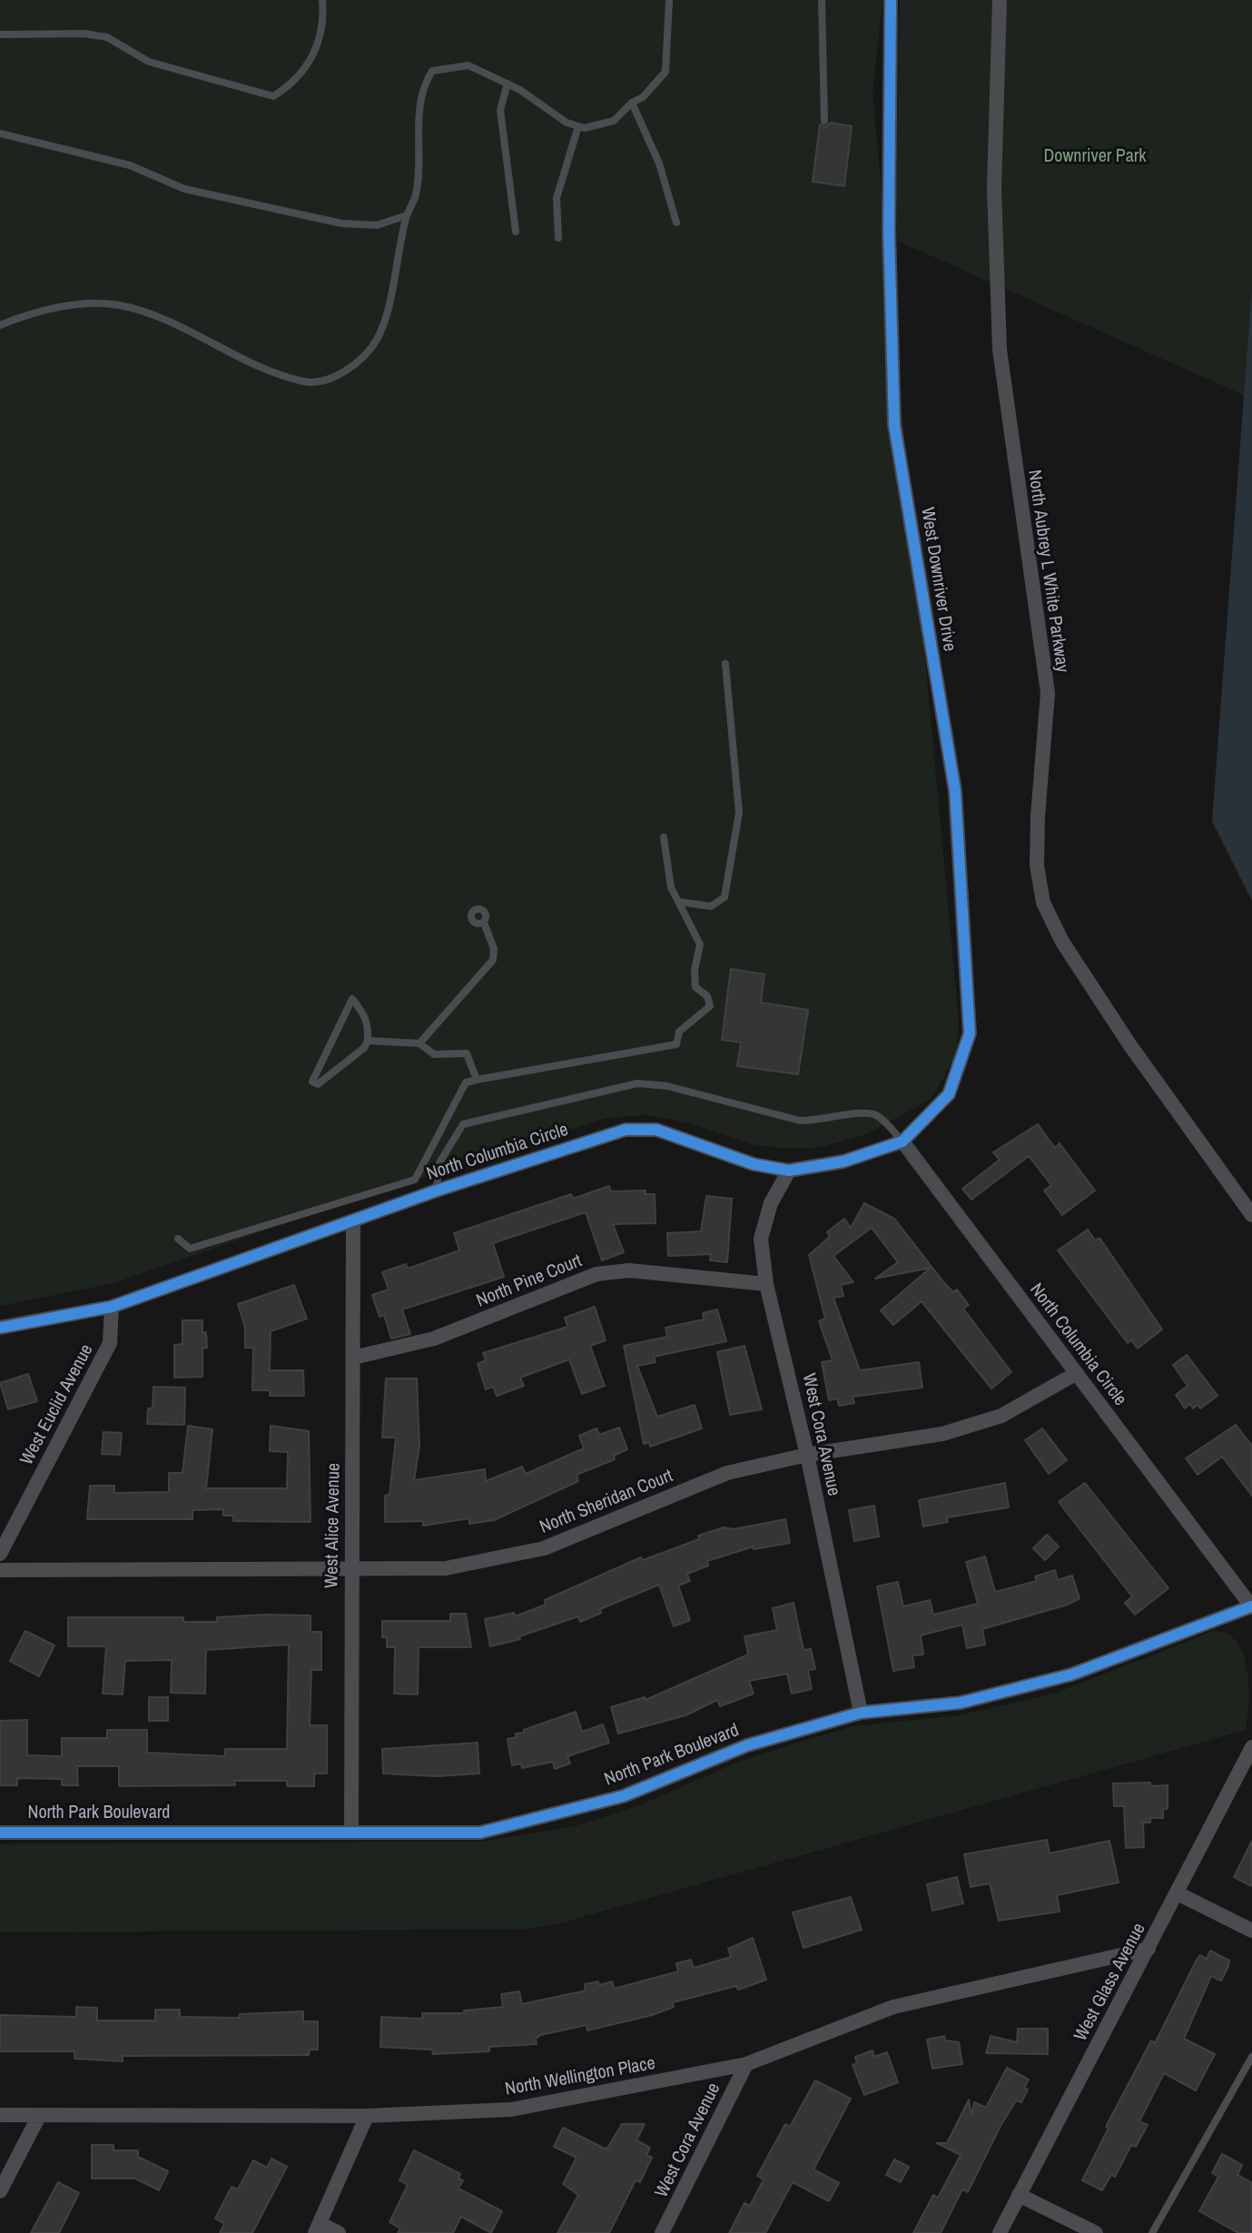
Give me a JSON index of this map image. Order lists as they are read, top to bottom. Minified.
{"streets":{"street":["North Aubrey L White Parkway","West Downriver Drive","North Columbia Circle","North Pine Court","West Euclid Avenue","West Cora Avenue","North Sheridan Court","West Alice Avenue","North Park Boulevard","West Glass Avenue","North Wellington Place"]},"crossings":[["West Downriver Drive","North Columbia Circle"],["North Columbia Circle","West Euclid Avenue"],["North Columbia Circle","West Cora Avenue"],["North Columbia Circle","North Sheridan Court"],["North Columbia Circle","West Alice Avenue"],["North Columbia Circle","North Park Boulevard"],["North Pine Court","West Cora Avenue"],["North Pine Court","West Alice Avenue"],["West Cora Avenue","North Sheridan Court"],["West Cora Avenue","North Park Boulevard"],["West Cora Avenue","North Wellington Place"],["North Sheridan Court","West Alice Avenue"],["West Alice Avenue","North Park Boulevard"],["West Glass Avenue","North Wellington Place"]],"parks":["Downriver Park"]}
